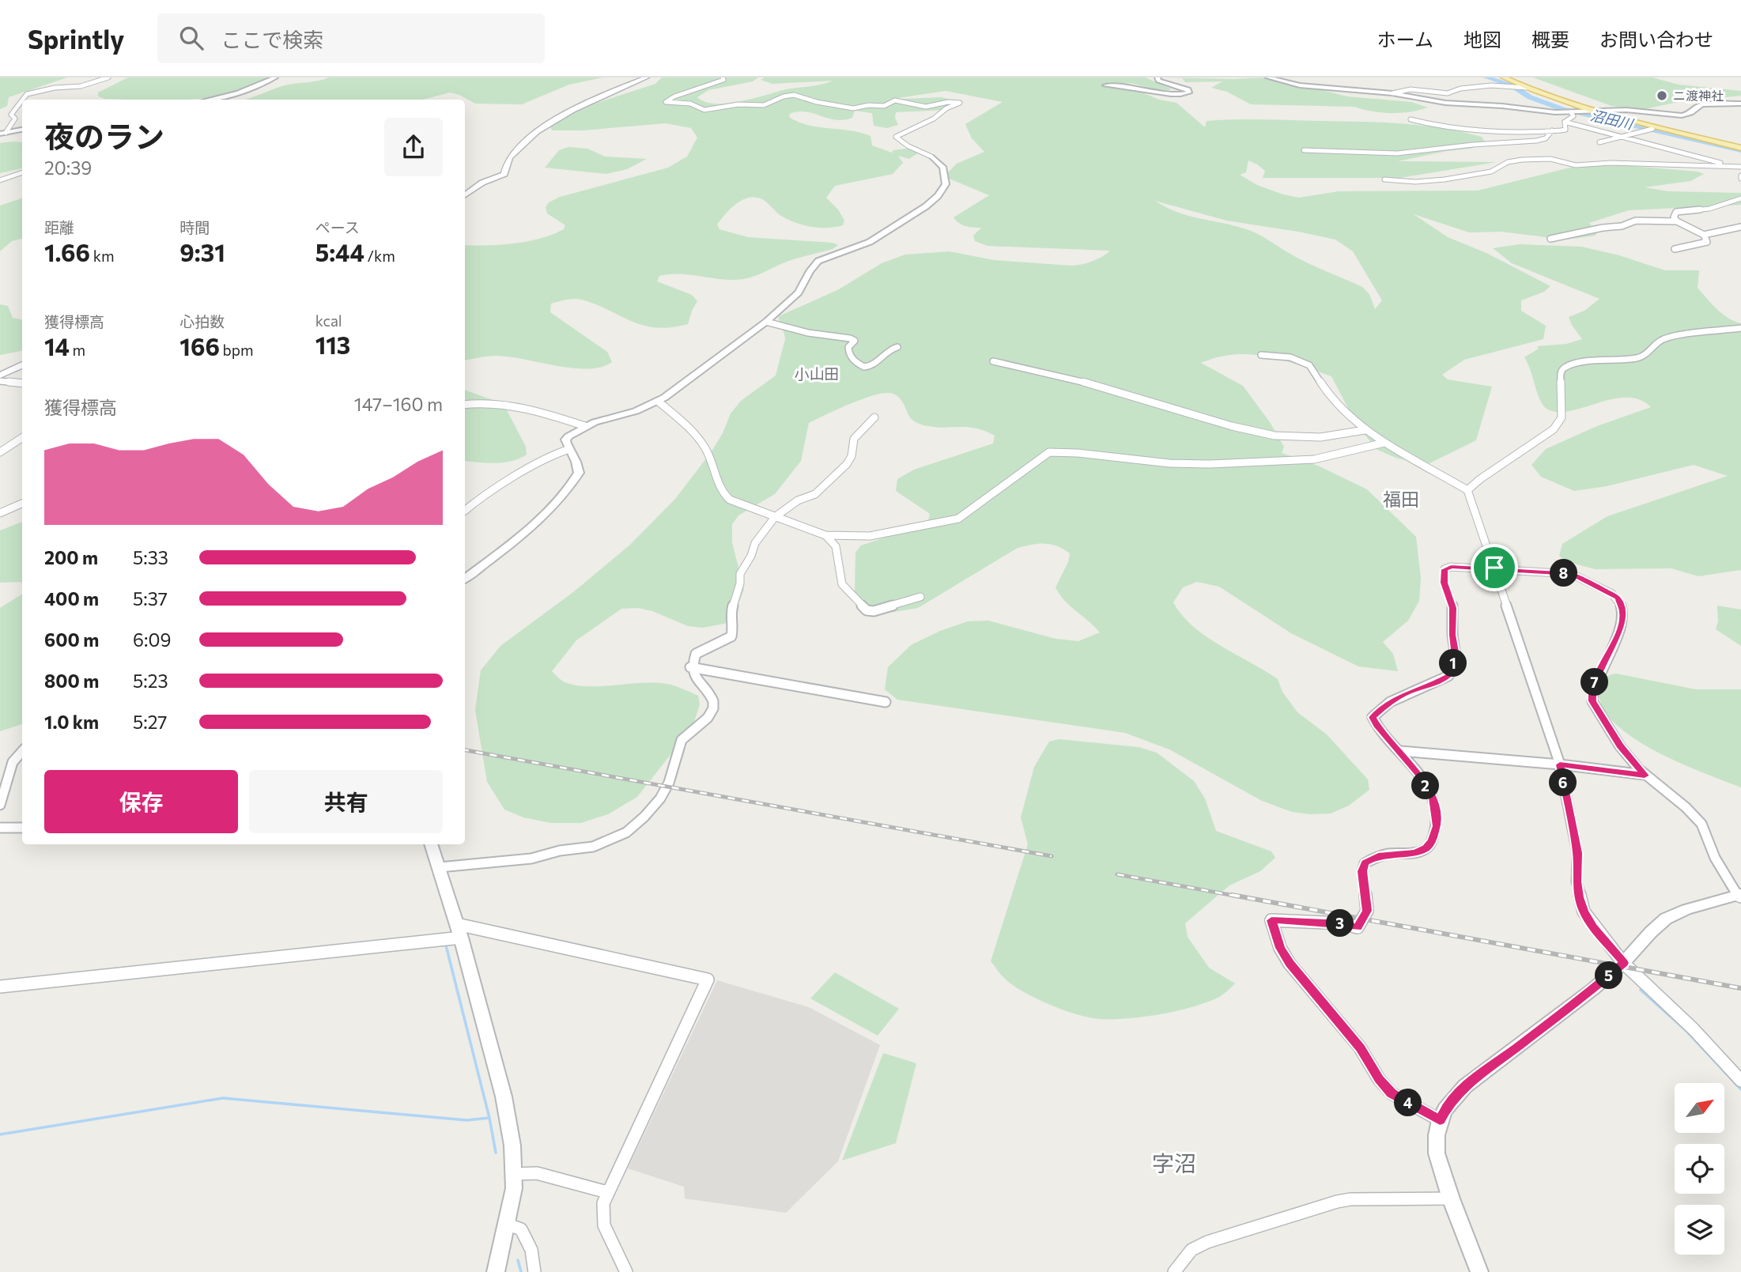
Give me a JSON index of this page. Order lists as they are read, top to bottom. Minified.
{"districts":["小山田","福田","字沼"],"water":["沼田川"],"places":["ニ渡神社"],"north":"top right","page":{"header":"Sprintly","search":"ここで検索","nav":["ホーム","地図","概要","お問い合わせ"],"heading":["夜のラン","20:39"],"stats":[["距離","1.66 km"],["時間","9:31"],["ペース","5:44 /km"],["獲得標高","14 m"],["心拍数","166 bpm"],["kcal","113"]],"chart":["獲得標高","147–160 m"],"list":[{"name":"200 m","note":"5:33"},{"name":"400 m","note":"5:37"},{"name":"600 m","note":"6:09"},{"name":"800 m","note":"5:23"},{"name":"1.0 km","note":"5:27"}],"pins":["8","1","7","6","2","3","5","4"],"buttons":["保存","共有"]}}
